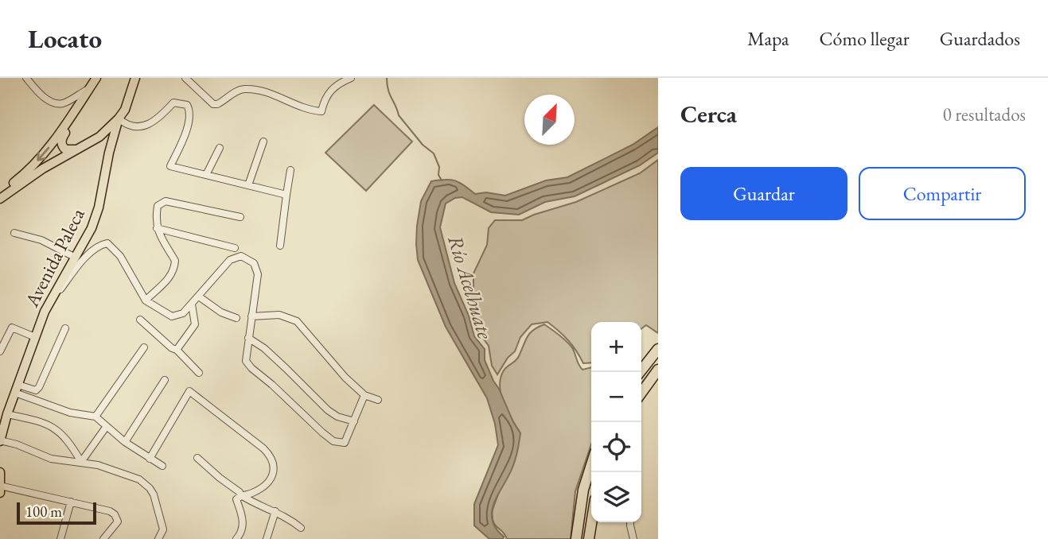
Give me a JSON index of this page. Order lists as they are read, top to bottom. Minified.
{"streets":{"main road":["Avenida Paleca"]},"water":["Río Acelhuate"],"scale_bar":"100 m","north":"top right","page":{"header":"Locato","nav":["Mapa","Cómo llegar","Guardados"],"heading":["Cerca","0 resultados"],"buttons":["Guardar","Compartir"],"map_buttons":["+","−"],"scale":"100 m"}}
